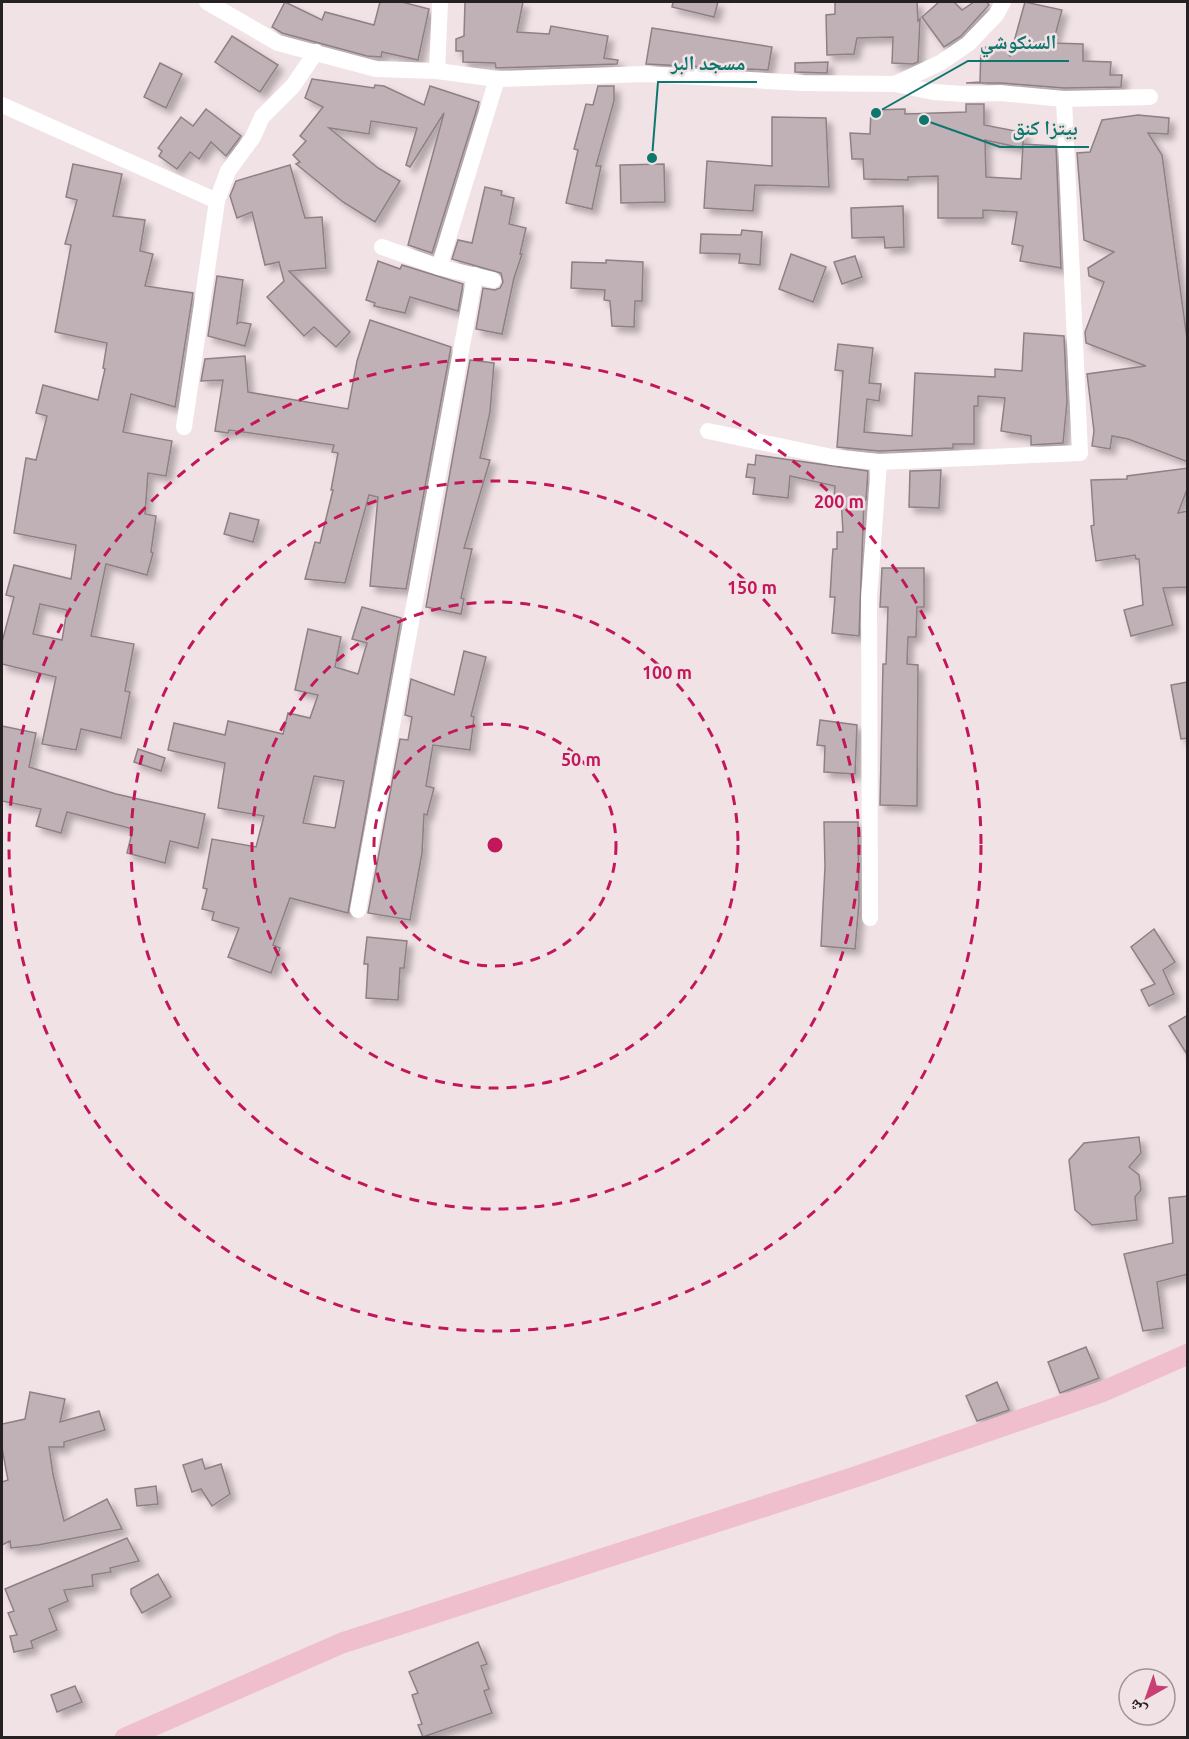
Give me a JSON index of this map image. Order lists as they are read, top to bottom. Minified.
{"places":["السنكوشي","بيتزا كنق","مسجد البر"],"north":"bottom left","rings":["200 m","150 m","100 m","50 m"]}
